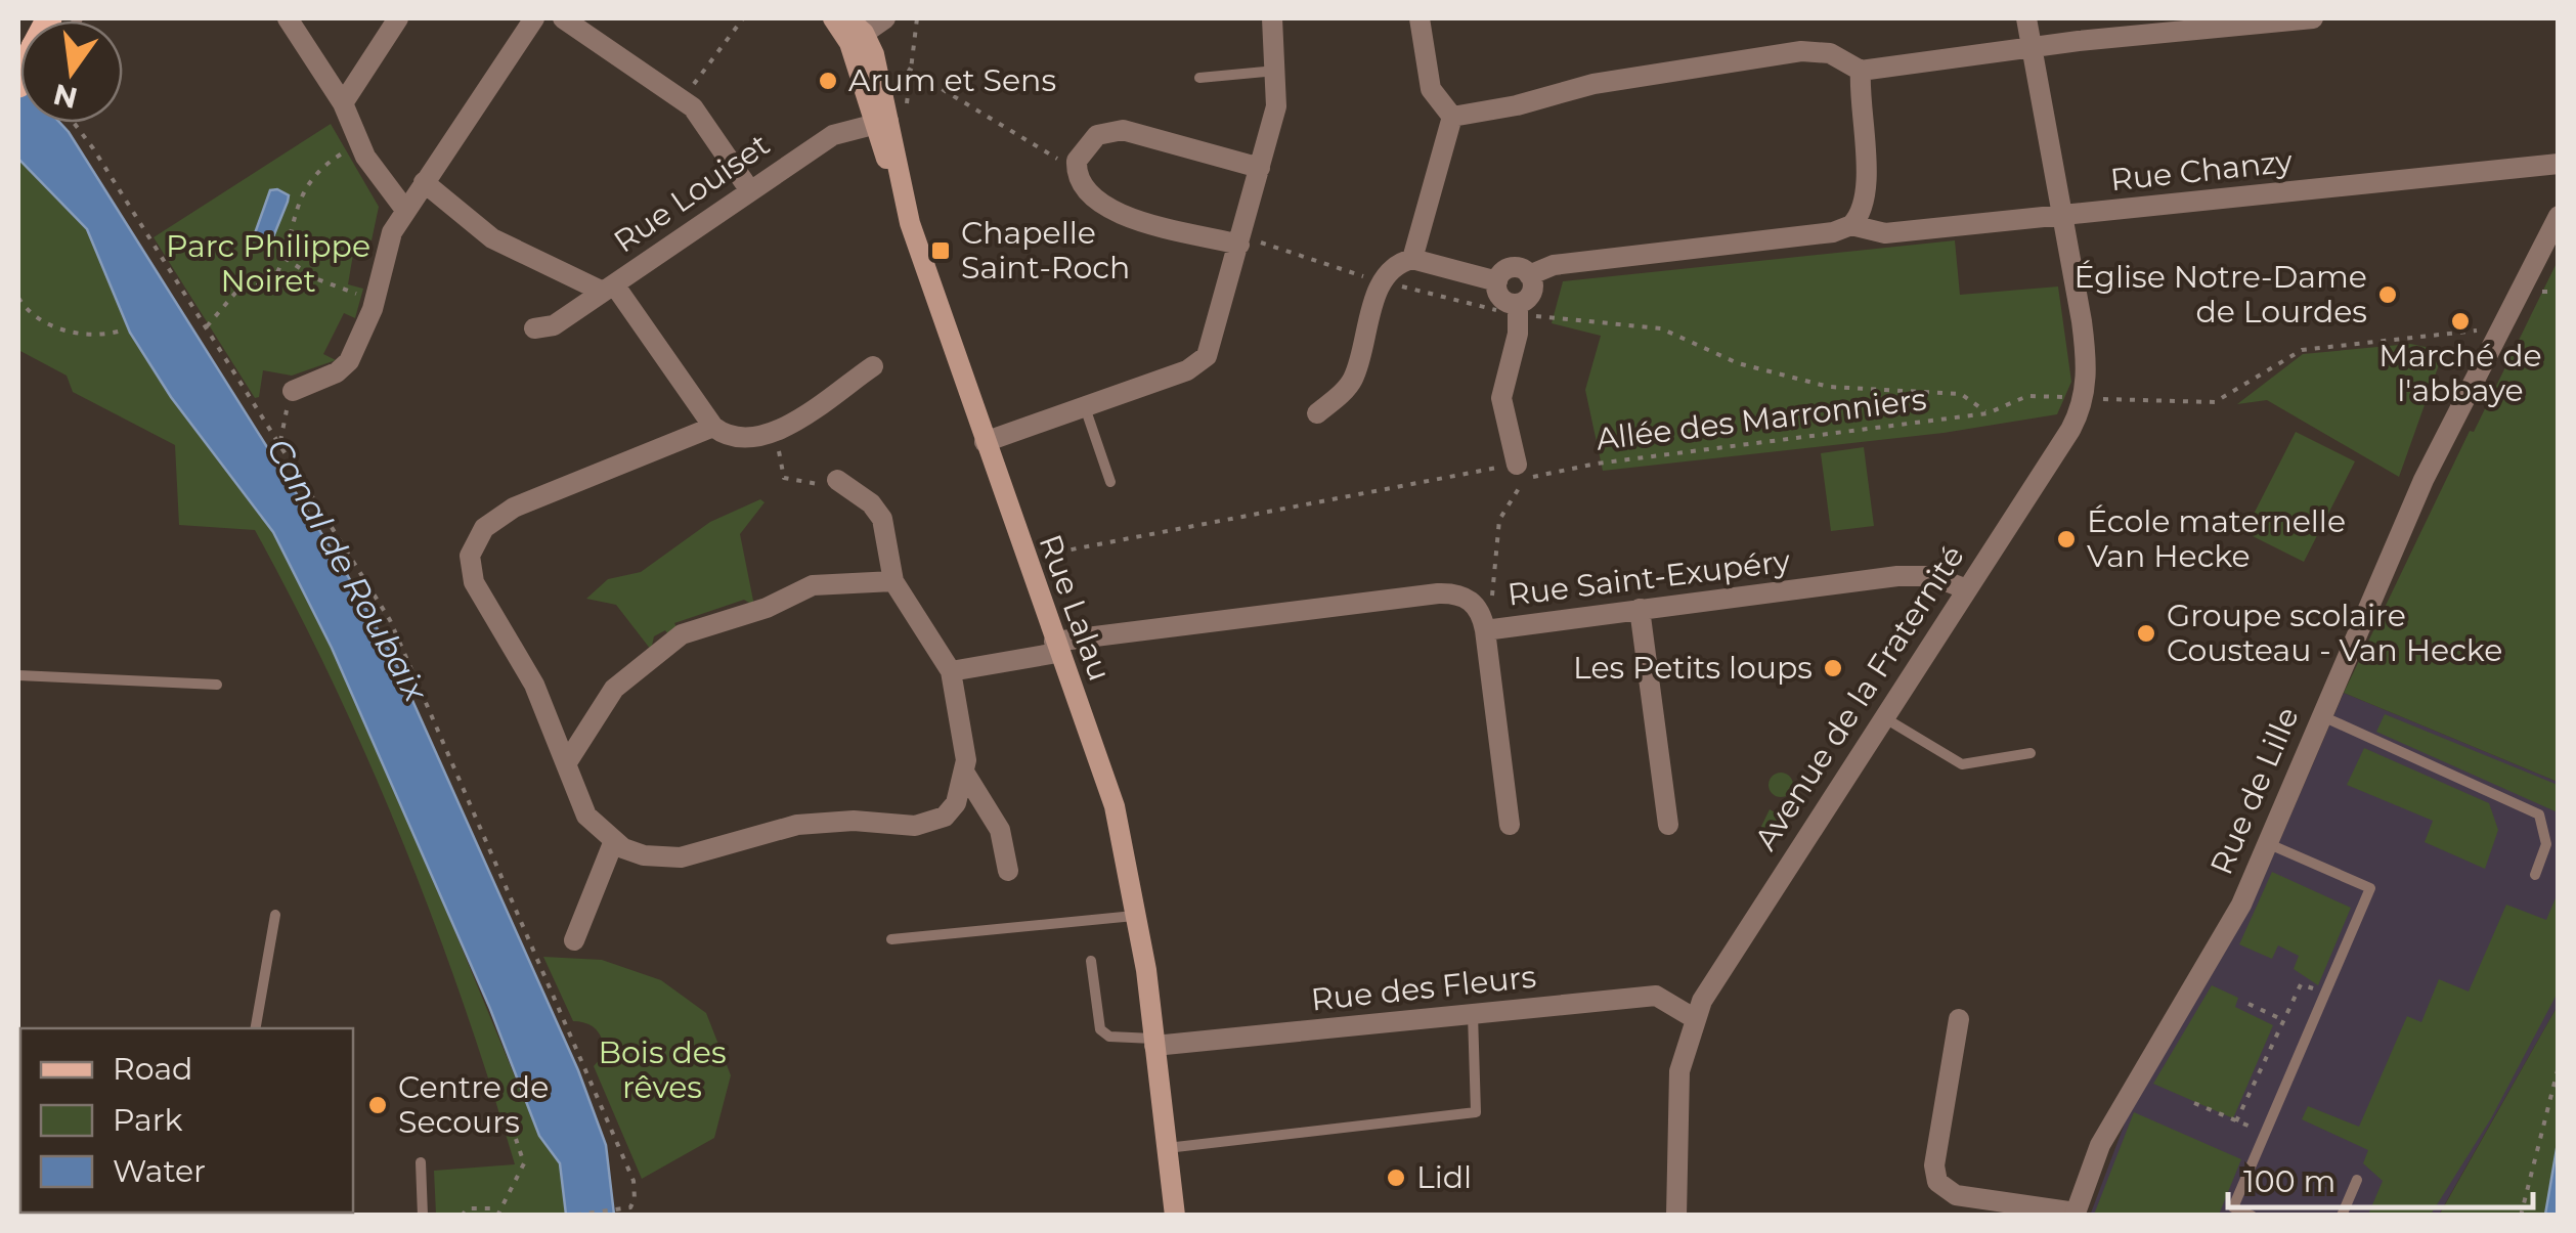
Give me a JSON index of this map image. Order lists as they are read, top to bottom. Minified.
{"streets":{"main road":["Rue Lalau"],"street":["Rue Chanzy","Rue Louiset","Rue Saint-Exupéry","Avenue de la Fraternité","Rue de Lille","Rue des Fleurs"],"path":["Allée des Marronniers"]},"crossings":[["Rue Chanzy","Avenue de la Fraternité"],["Rue Louiset","Rue Lalau"],["Allée des Marronniers","Rue Lalau"],["Allée des Marronniers","Avenue de la Fraternité"],["Allée des Marronniers","Rue de Lille"],["Rue Saint-Exupéry","Rue Lalau"],["Rue Saint-Exupéry","Avenue de la Fraternité"],["Rue Lalau","Rue des Fleurs"],["Avenue de la Fraternité","Rue des Fleurs"]],"water":["Canal de Roubaix"],"parks":["Parc Philippe Noiret","Bois des rêves"],"places":{"other":["Arum et Sens","Église Notre-Dame de Lourdes","Marché de l'abbaye","École maternelle Van Hecke","Groupe scolaire Cousteau - Van Hecke","Les Petits loups","Centre de Secours","Lidl"],"transit":["Chapelle Saint-Roch"]},"legend":["Road","Park","Water"],"scale_bar":"100 m","north":"bottom"}
